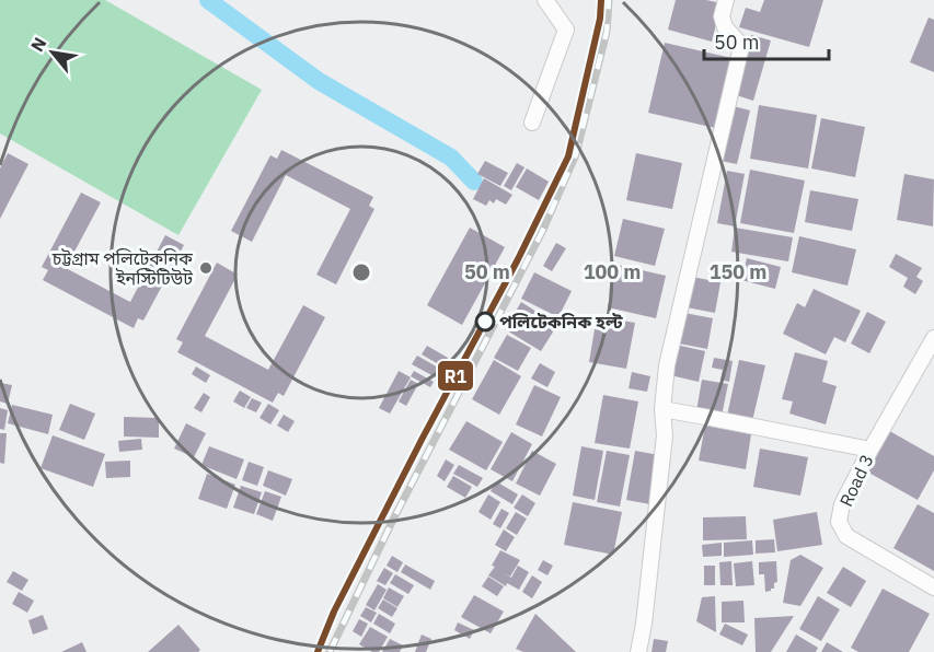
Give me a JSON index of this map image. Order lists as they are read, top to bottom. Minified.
{"streets":{"street":["Road 3"]},"places":["চট্টগ্রাম পলিটেকনিক ইনস্টিটিউট","পলিটেকনিক হল্ট"],"lines":["transit line R1"],"scale_bar":"50 m","north":"top left","rings":["50 m","100 m","150 m"]}
